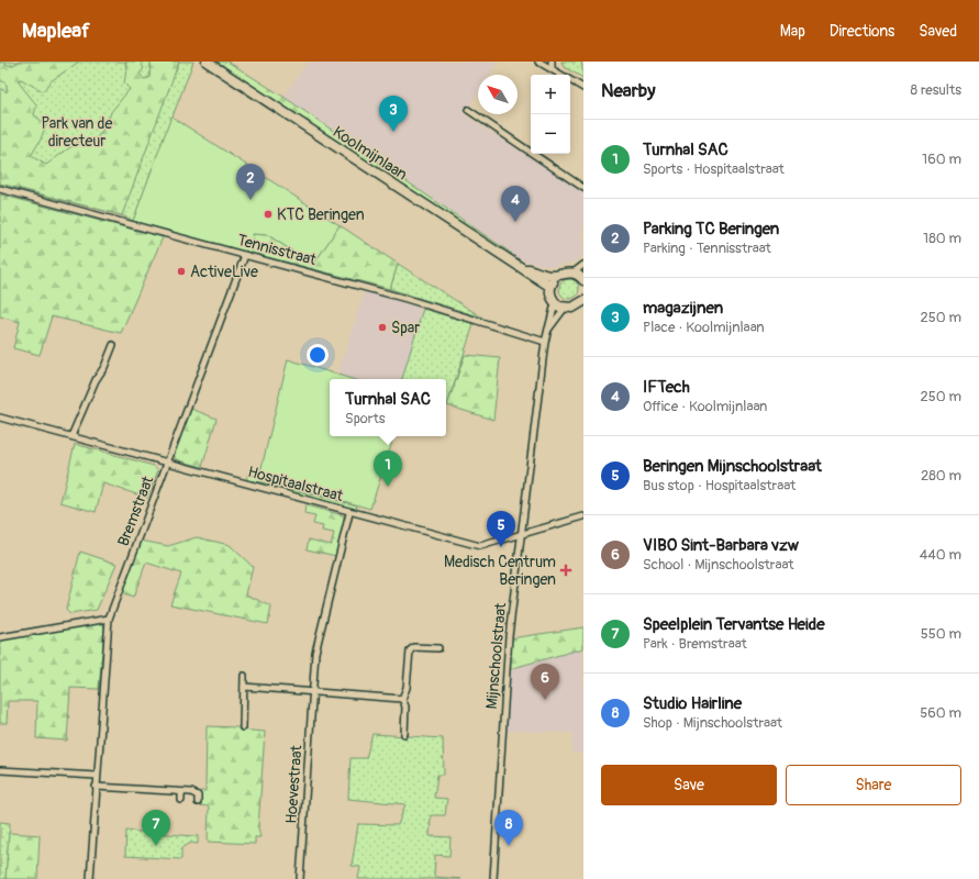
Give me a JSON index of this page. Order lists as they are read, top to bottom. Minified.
{"streets":{"main road":["Koolmijnlaan"],"street":["Tennisstraat","Hospitaalstraat","Bremstraat","Mijnschoolstraat","Hoevestraat"]},"crossings":[["Tennisstraat","Bremstraat"],["Tennisstraat","Mijnschoolstraat"],["Hospitaalstraat","Bremstraat"],["Hospitaalstraat","Mijnschoolstraat"],["Hospitaalstraat","Hoevestraat"]],"parks":["Park van de directeur"],"places":{"other":["KTC Beringen","ActiveLive","Spar"],"health":["Medisch Centrum Beringen"]},"north":"top left","page":{"header":"Mapleaf","nav":["Map","Directions","Saved"],"heading":["Nearby","8 results"],"map_buttons":["+","−"],"pins":["3","2","4","1","5","6","7","8"],"list":[{"mark":"1","name":"Turnhal SAC","note":"Sports · Hospitaalstraat","value":"160 m"},{"mark":"2","name":"Parking TC Beringen","note":"Parking · Tennisstraat","value":"180 m"},{"mark":"3","name":"magazijnen","note":"Place · Koolmijnlaan","value":"250 m"},{"mark":"4","name":"IFTech","note":"Office · Koolmijnlaan","value":"250 m"},{"mark":"5","name":"Beringen Mijnschoolstraat","note":"Bus stop · Hospitaalstraat","value":"280 m"},{"mark":"6","name":"VIBO Sint-Barbara vzw","note":"School · Mijnschoolstraat","value":"440 m"},{"mark":"7","name":"Speelplein Tervantse Heide","note":"Park · Bremstraat","value":"550 m"},{"mark":"8","name":"Studio Hairline","note":"Shop · Mijnschoolstraat","value":"560 m"}],"popup":["Turnhal SAC","Sports"],"buttons":["Save","Share"]}}
